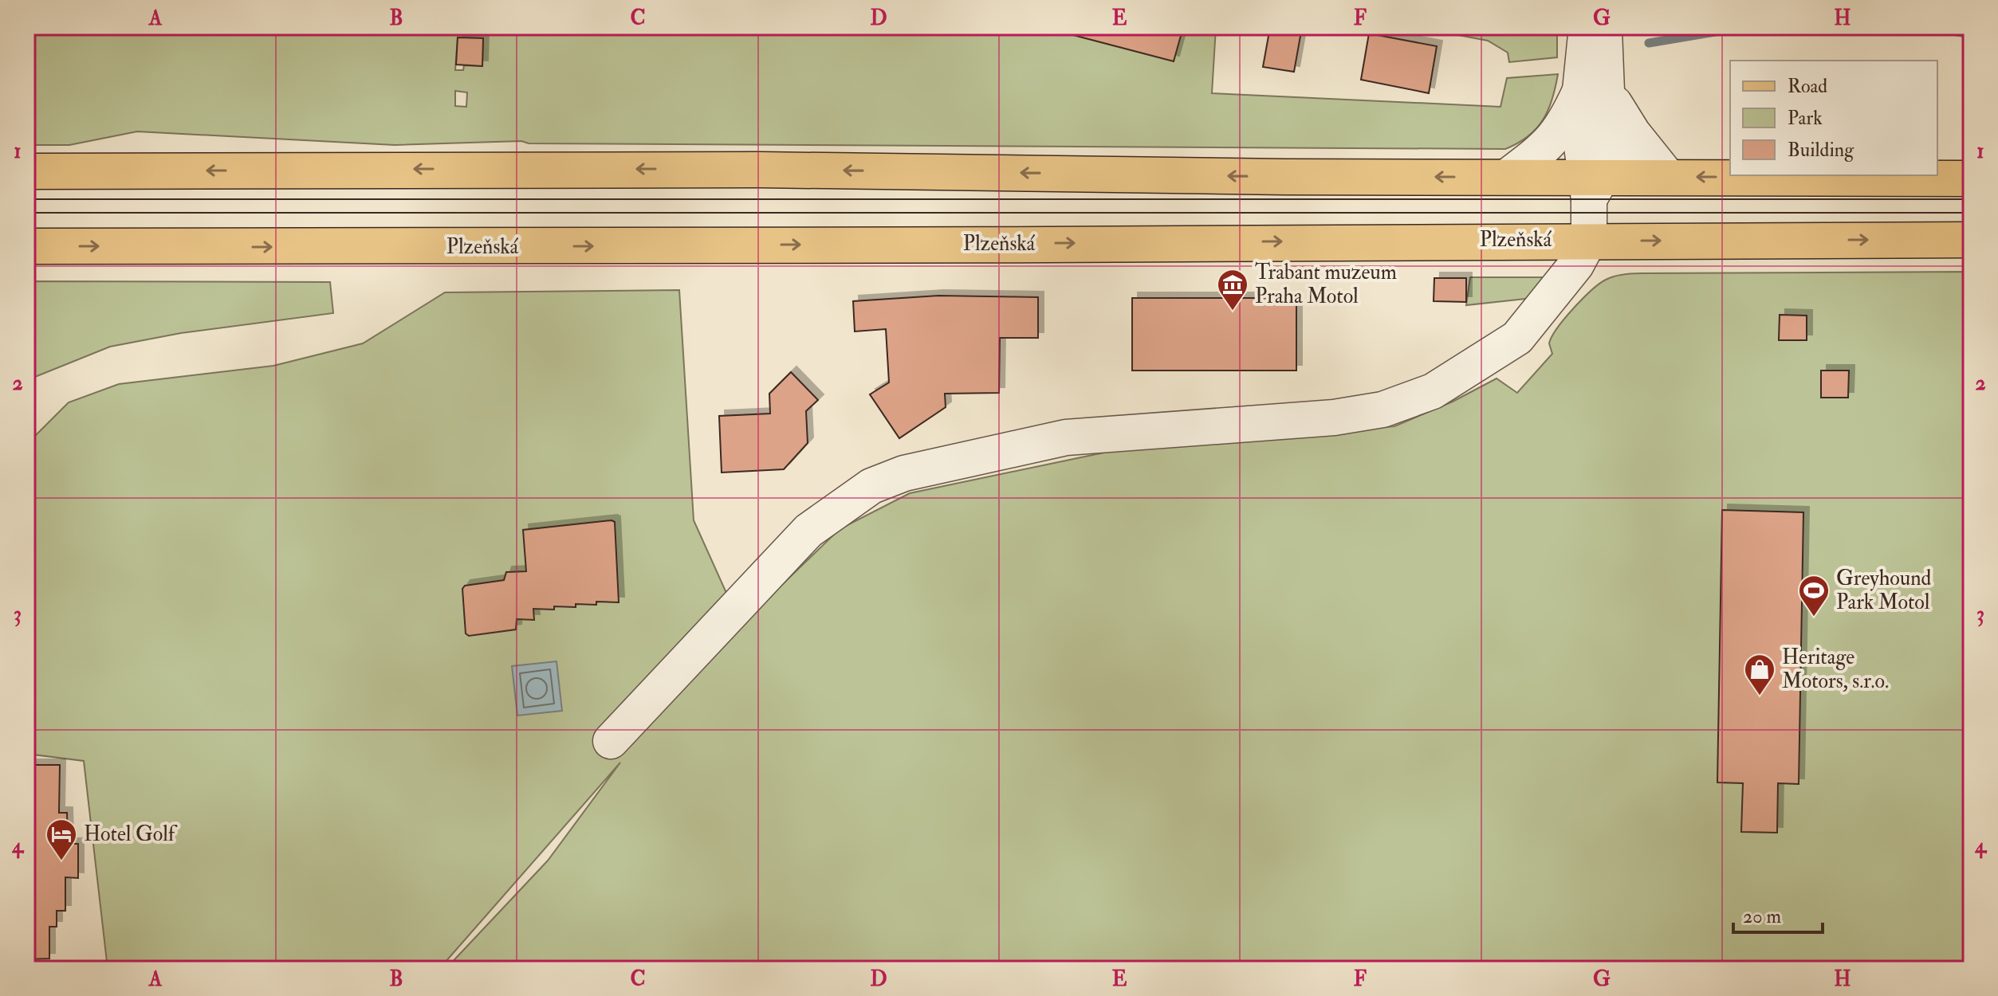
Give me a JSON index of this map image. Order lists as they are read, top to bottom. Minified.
{"streets":{"main road":["Plzeňská"]},"places":{"museum":["Trabant muzeum Praha Motol"],"sports":["Greyhound Park Motol"],"shop":["Heritage Motors, s.r.o."],"hotel":["Hotel Golf"]},"legend":["Road","Park","Building"],"scale_bar":"20 m","grid":{"columns":["A","B","C","D","E","F","G","H"],"rows":["1","2","3","4"]}}
